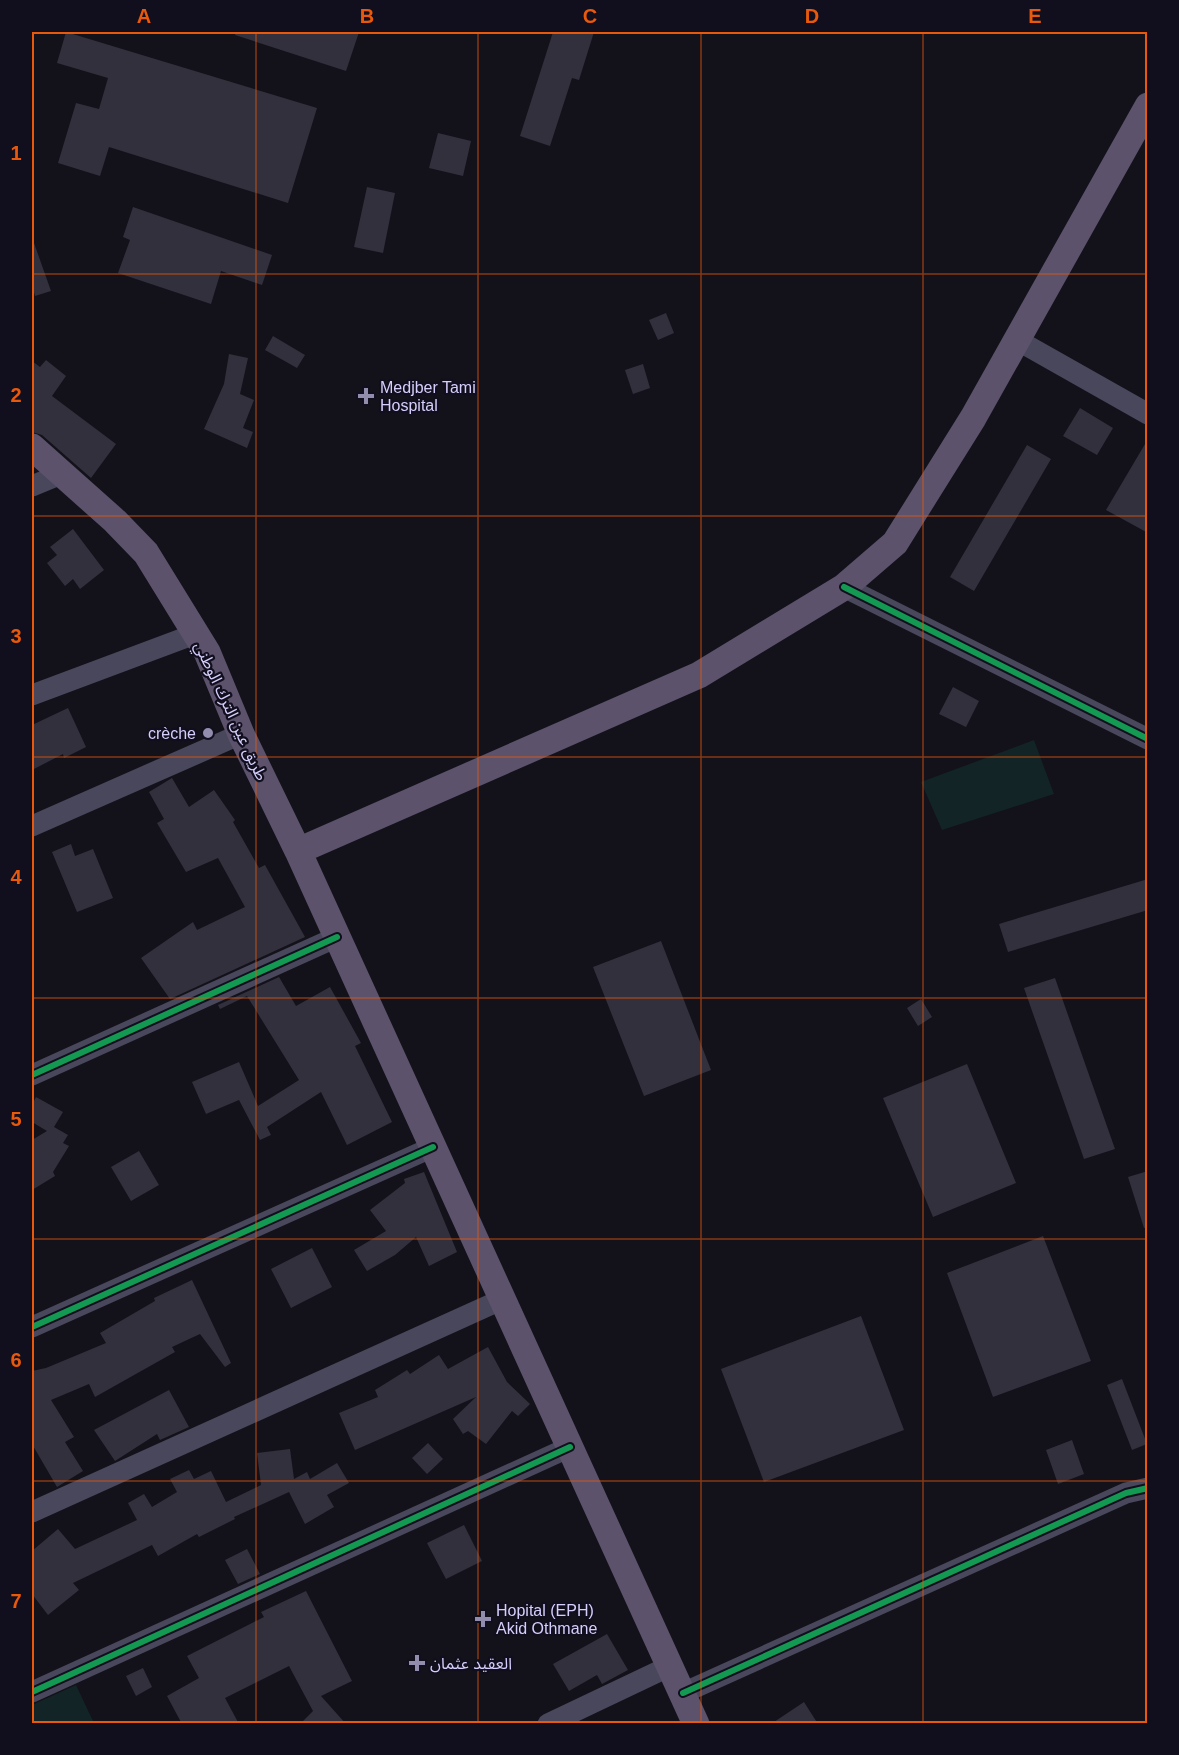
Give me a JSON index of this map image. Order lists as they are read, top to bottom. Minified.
{"streets":{"main road":["طريق عين الترك الوطني"]},"places":{"health":["Medjber Tami Hospital","Hopital (EPH) Akid Othmane","العقيد عثمان"],"other":["crèche"]},"grid":{"columns":["A","B","C","D","E"],"rows":["1","2","3","4","5","6","7"]}}
